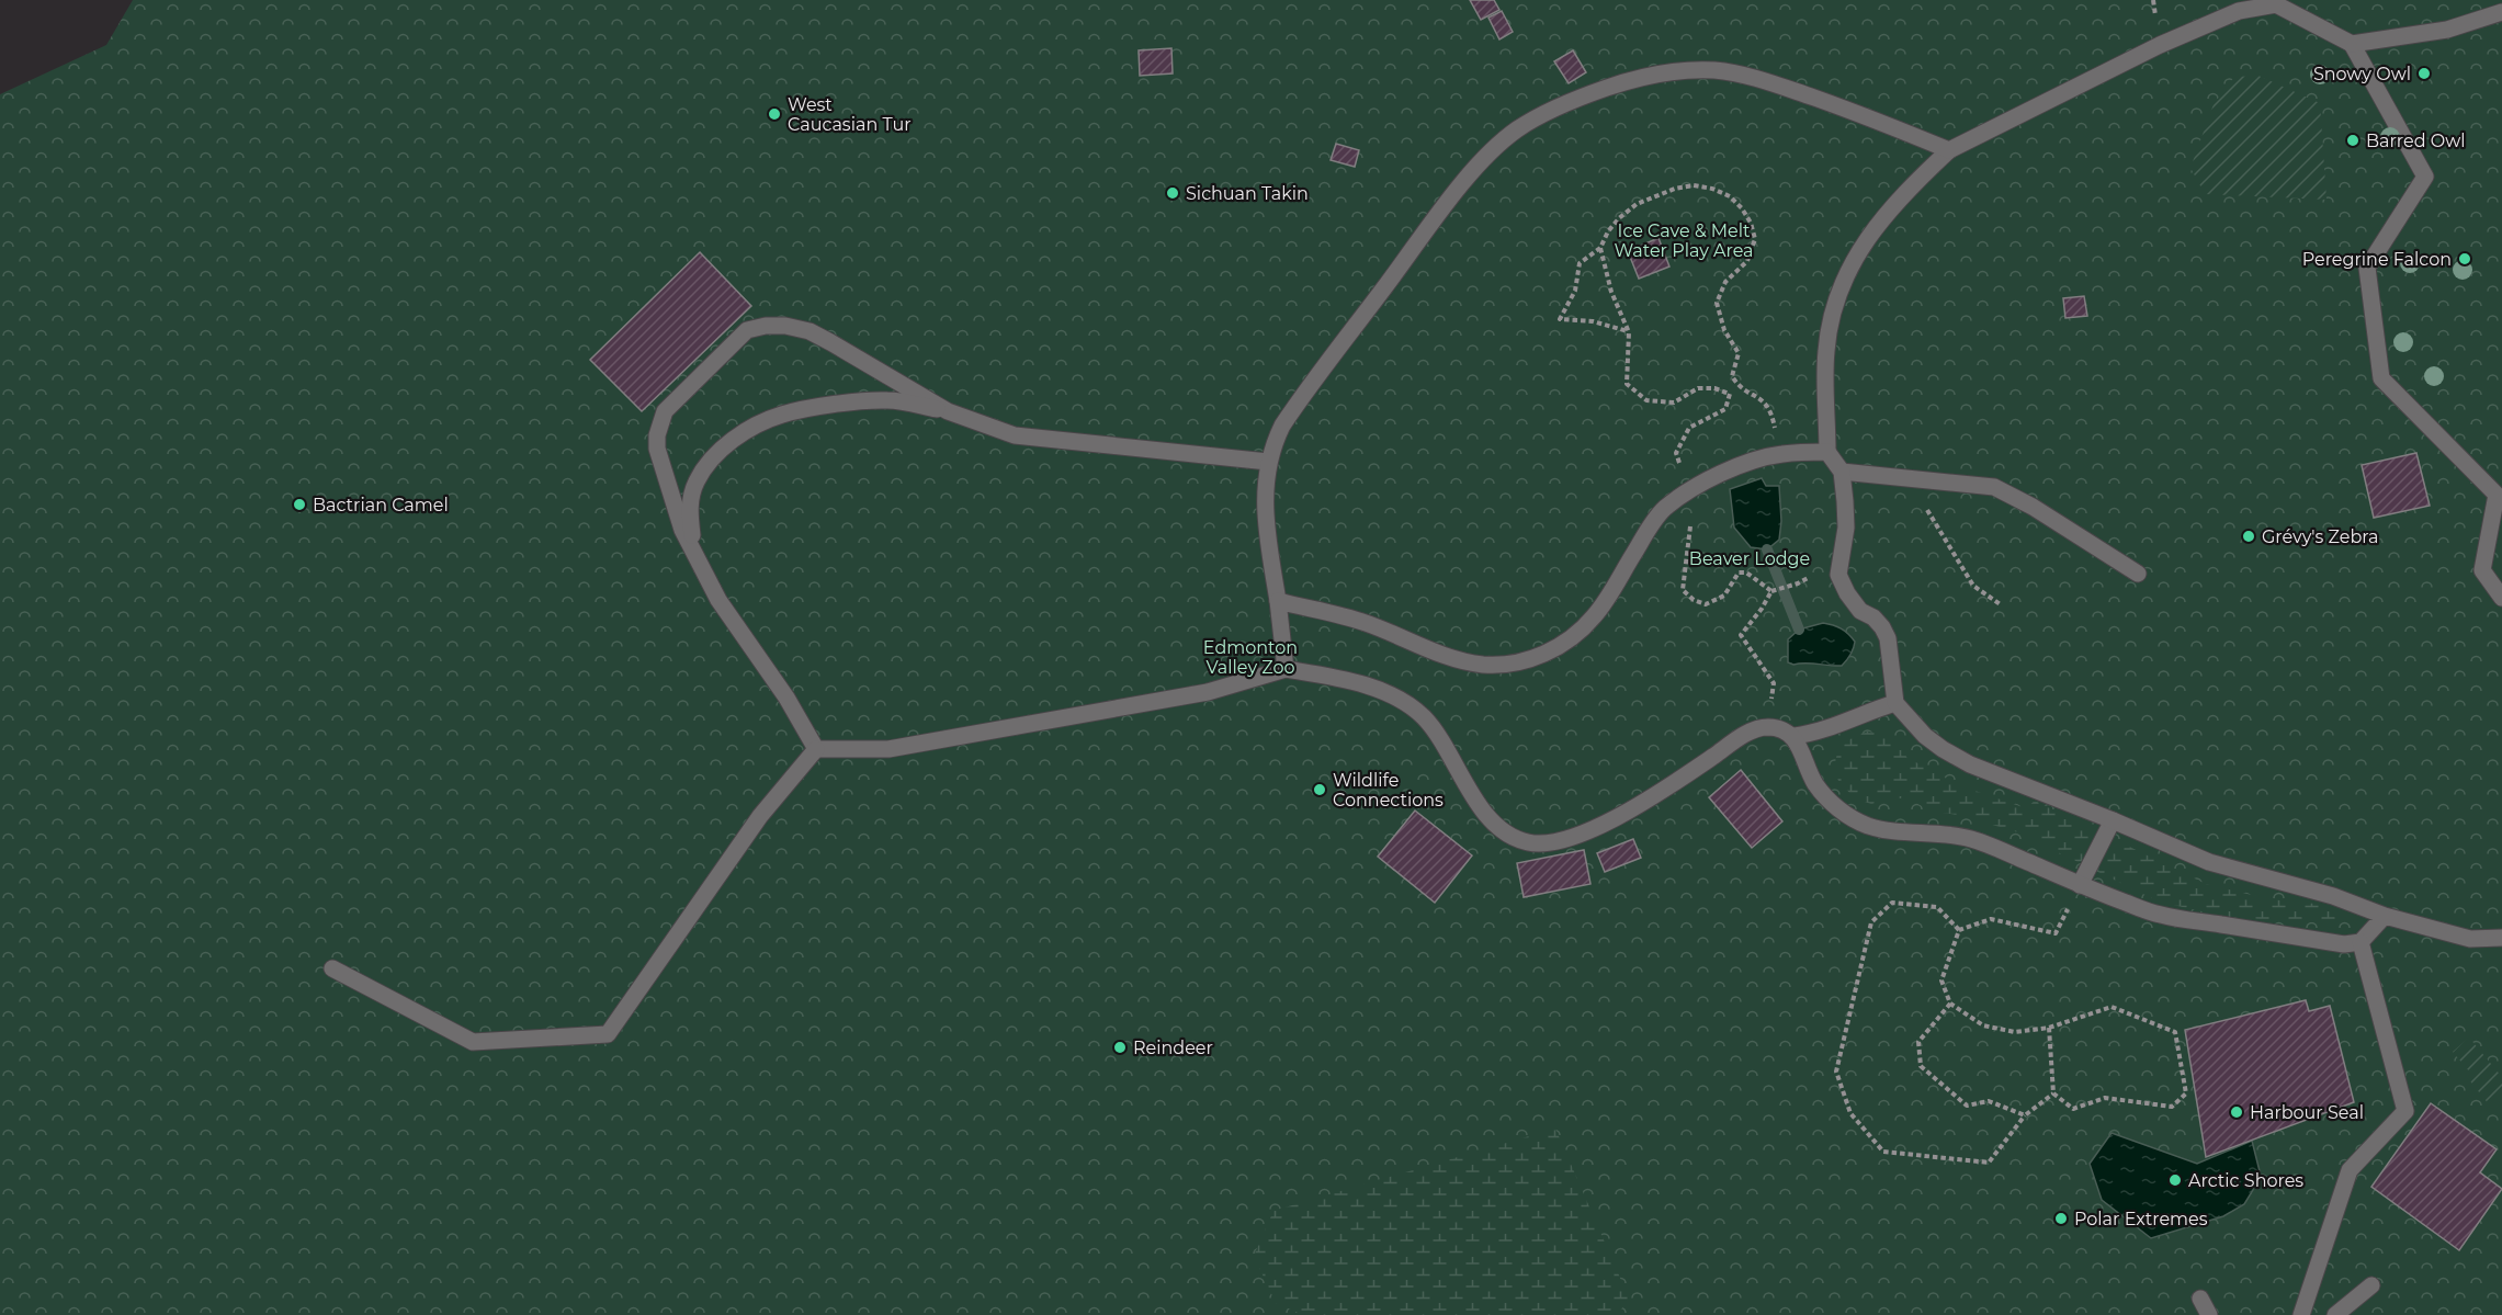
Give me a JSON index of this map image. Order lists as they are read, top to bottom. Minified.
{"parks":["Ice Cave & Melt Water Play Area","Beaver Lodge","Edmonton Valley Zoo"],"places":["Snowy Owl","West Caucasian Tur","Barred Owl","Sichuan Takin","Peregrine Falcon","Bactrian Camel","Grévy's Zebra","Wildlife Connections","Reindeer","Harbour Seal","Arctic Shores","Polar Extremes"]}
